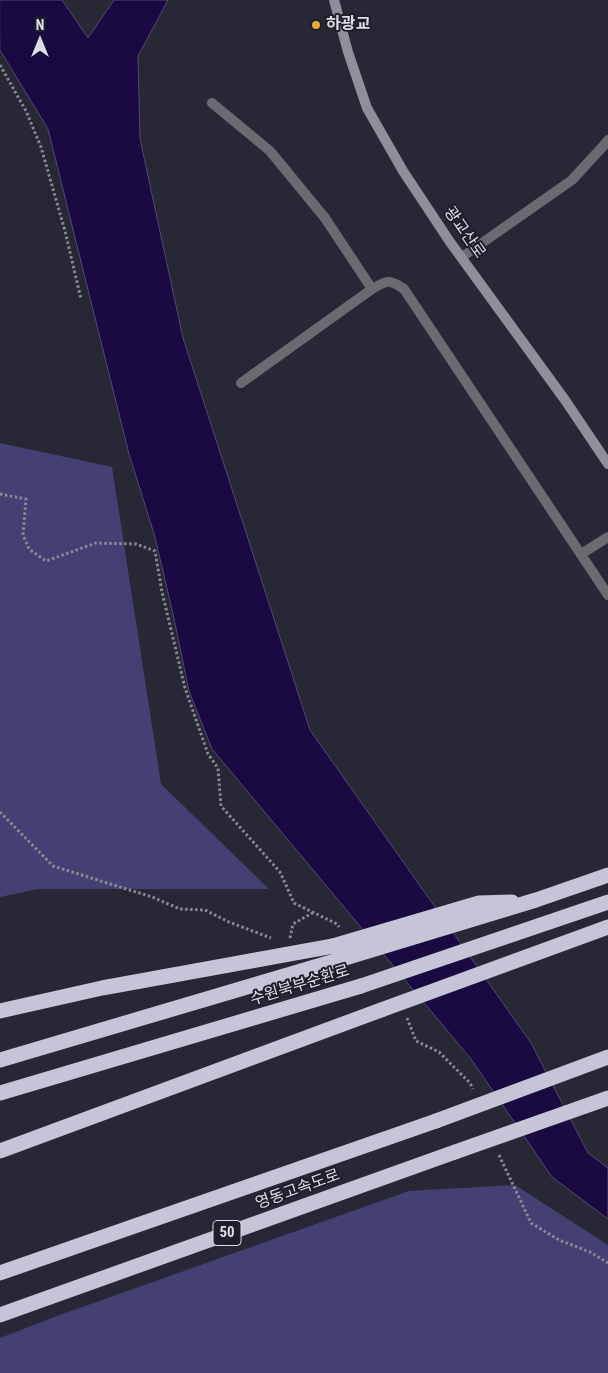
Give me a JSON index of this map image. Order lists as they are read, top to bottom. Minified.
{"streets":{"highway":["수원북부순환로","영동고속도로","50"],"street":["광교산로"]},"places":["하광교"],"north":"top"}
